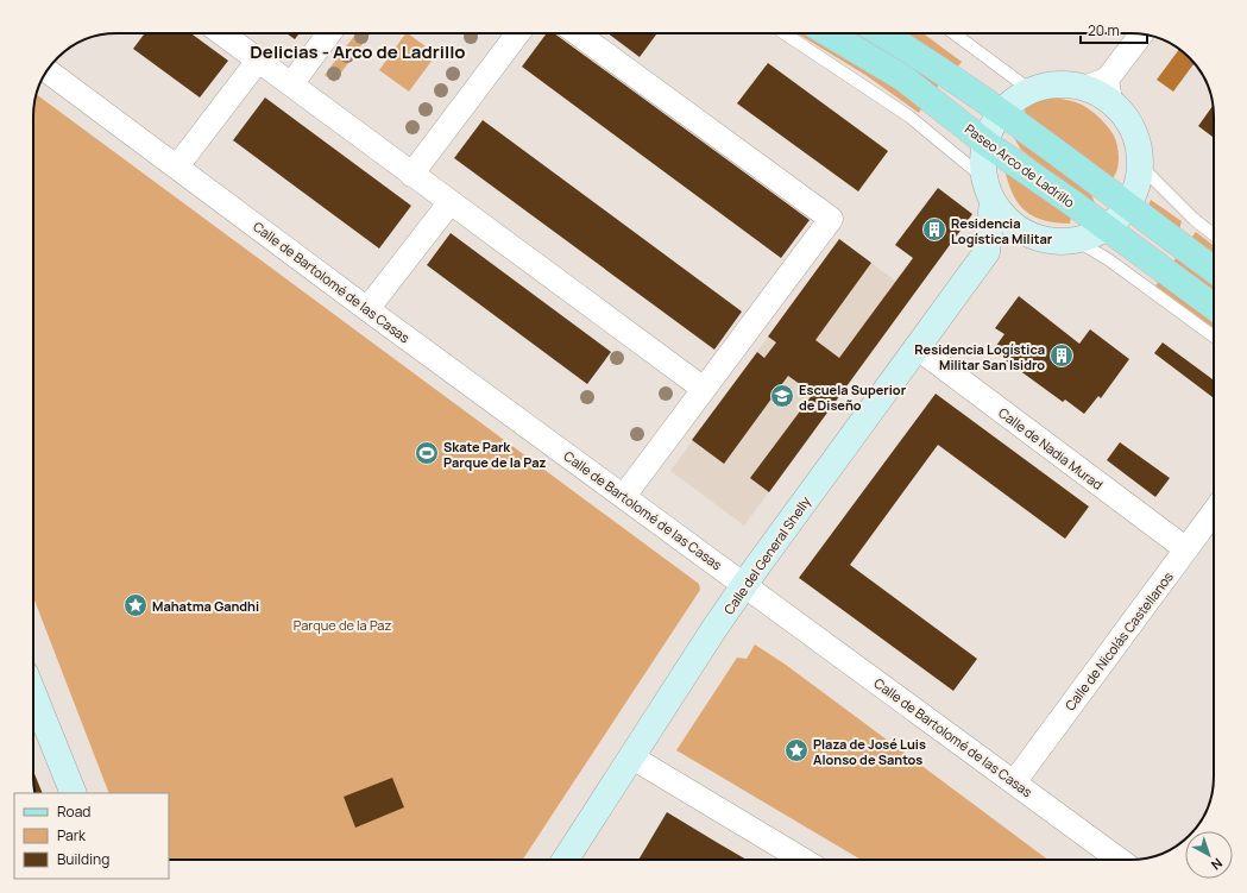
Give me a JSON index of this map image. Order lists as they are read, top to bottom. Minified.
{"streets":{"main road":["Paseo Arco de Ladrillo"],"street":["Calle de Bartolomé de las Casas","Calle de Nadia Murad","Calle del General Shelly","Calle de Nicolás Castellanos"]},"crossings":[["Calle de Bartolomé de las Casas","Calle del General Shelly"],["Calle de Bartolomé de las Casas","Calle de Nicolás Castellanos"],["Calle de Nadia Murad","Calle del General Shelly"],["Calle de Nadia Murad","Calle de Nicolás Castellanos"]],"districts":["Delicias - Arco de Ladrillo"],"parks":["Parque de la Paz"],"places":{"building":["Residencia Logística Militar","Residencia Logística Militar San Isidro"],"school or university":["Escuela Superior de Diseño"],"sports":["Skate Park Parque de la Paz"],"place":["Mahatma Gandhi","Plaza de José Luis Alonso de Santos"]},"legend":["Road","Park","Building"],"scale_bar":"20 m","north":"bottom right"}
